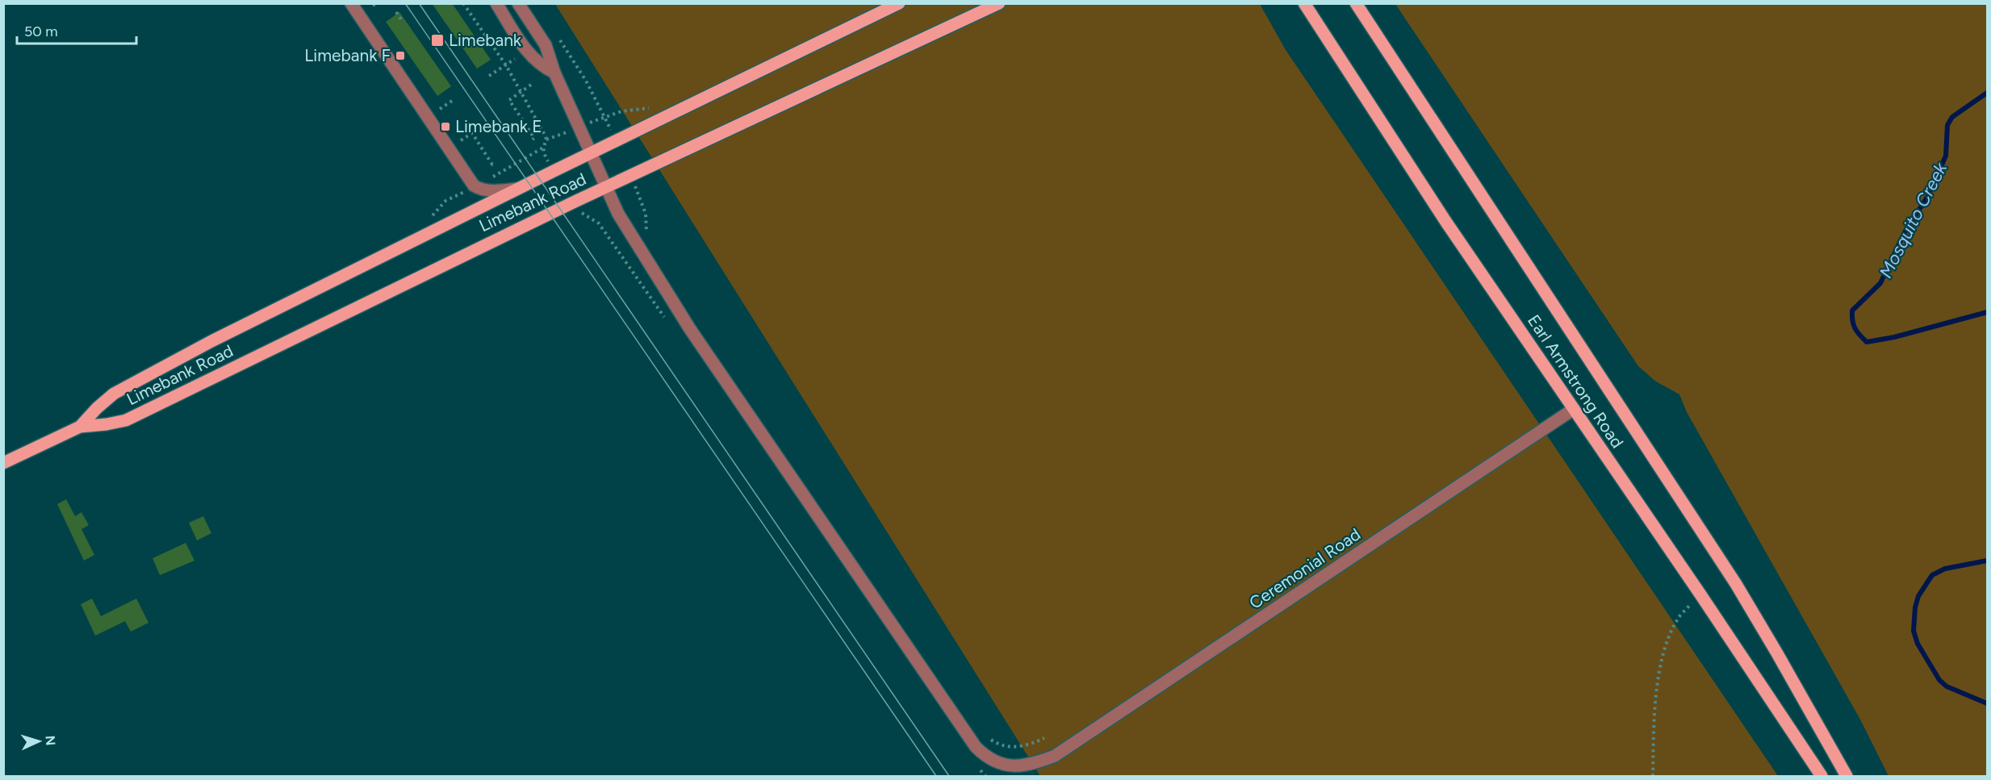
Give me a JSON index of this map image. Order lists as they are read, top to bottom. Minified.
{"streets":{"main road":["Limebank Road","Earl Armstrong Road"],"lane":["Ceremonial Road"]},"crossings":[["Limebank Road","Ceremonial Road"],["Earl Armstrong Road","Ceremonial Road"]],"water":["Mosquito Creek"],"places":{"transit":["Limebank","Limebank F","Limebank E"]},"scale_bar":"50 m","north":"right"}
